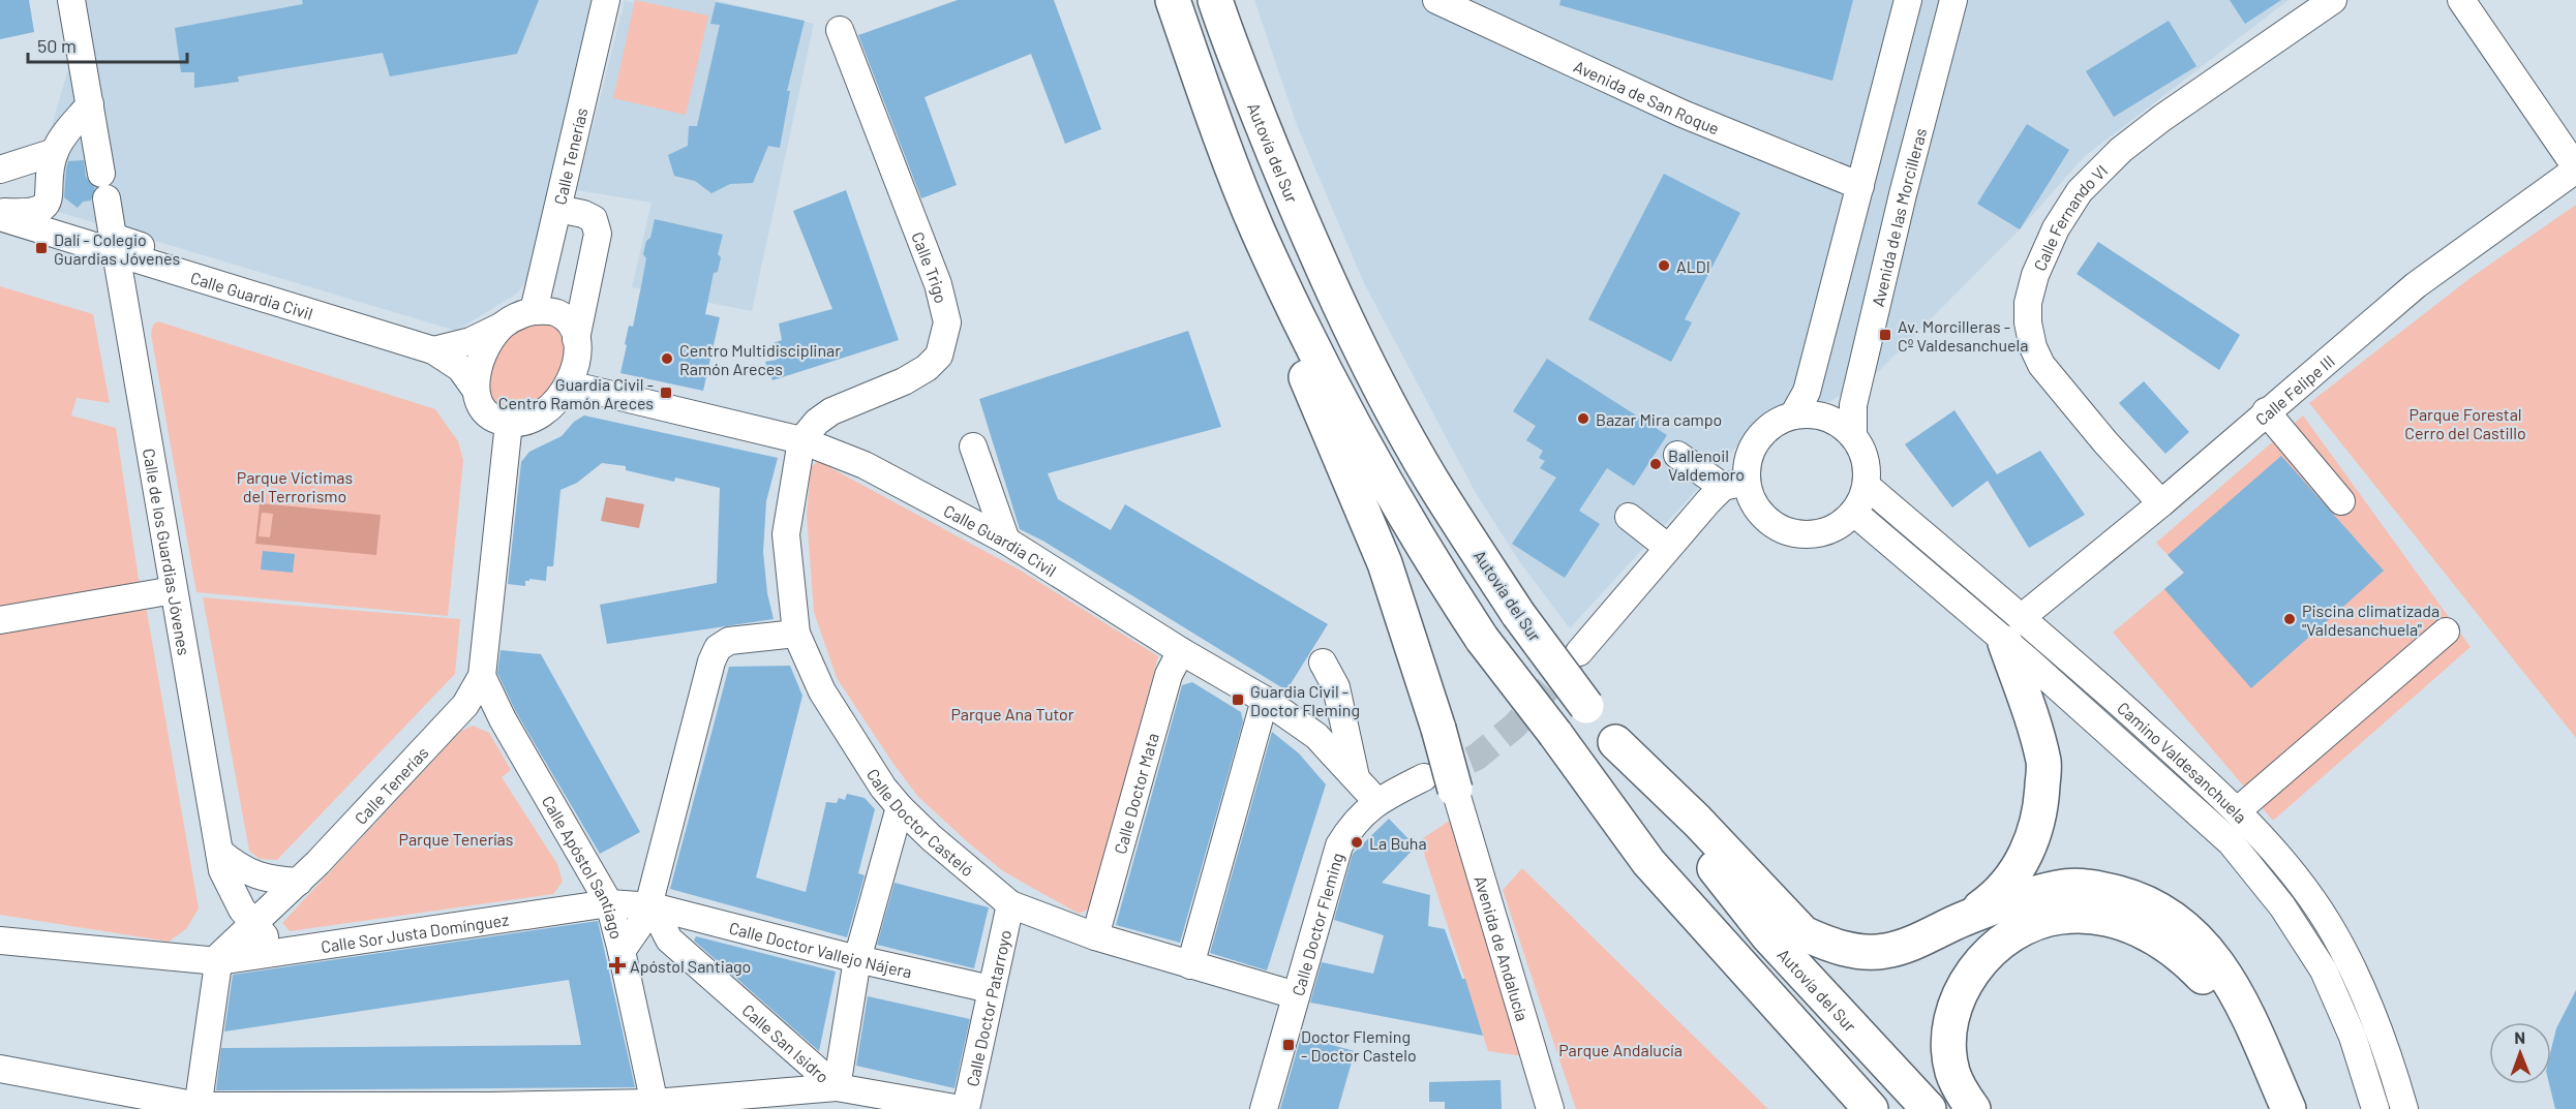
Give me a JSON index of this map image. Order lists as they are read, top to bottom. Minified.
{"streets":{"highway":["Autovía del Sur"],"street":["Avenida de San Roque","Calle Tenerías","Avenida de las Morcilleras","Calle Fernando VI","Calle Trigo","Calle Guardia Civil","Calle Felipe III","Calle de los Guardias Jóvenes","Camino Valdesanchuela","Calle Doctor Mata","Calle Doctor Casteló","Calle Apóstol Santiago","Calle Doctor Fleming","Calle Sor Justa Domínguez","Calle Doctor Vallejo Nájera","Avenida de Andalucía","Calle Doctor Patarroyo","Calle San Isidro"]},"crossings":[["Calle Tenerías","Calle Guardia Civil"],["Calle Tenerías","Calle de los Guardias Jóvenes"],["Calle Tenerías","Calle Apóstol Santiago"],["Calle Tenerías","Calle Sor Justa Domínguez"],["Avenida de las Morcilleras","Camino Valdesanchuela"],["Calle Fernando VI","Calle Felipe III"],["Calle Trigo","Calle Guardia Civil"],["Calle Trigo","Calle Doctor Casteló"],["Calle Guardia Civil","Calle de los Guardias Jóvenes"],["Calle Guardia Civil","Calle Doctor Mata"],["Calle Guardia Civil","Calle Doctor Casteló"],["Calle Guardia Civil","Calle Doctor Fleming"],["Calle Felipe III","Camino Valdesanchuela"],["Calle de los Guardias Jóvenes","Calle Sor Justa Domínguez"],["Calle Doctor Mata","Calle Doctor Casteló"],["Calle Doctor Casteló","Calle Doctor Fleming"],["Calle Doctor Casteló","Calle Doctor Patarroyo"],["Calle Apóstol Santiago","Calle Sor Justa Domínguez"],["Calle Apóstol Santiago","Calle Doctor Vallejo Nájera"],["Calle Doctor Fleming","Avenida de Andalucía"],["Calle Sor Justa Domínguez","Calle Doctor Vallejo Nájera"],["Calle Doctor Vallejo Nájera","Calle Doctor Patarroyo"],["Calle Doctor Vallejo Nájera","Calle San Isidro"],["Calle Doctor Patarroyo","Calle San Isidro"]],"parks":["Parque Forestal Cerro del Castillo","Parque Víctimas del Terrorismo","Parque Ana Tutor","Parque Tenerías","Parque Andalucía"],"places":{"transit":["Dalí - Colegio Guardias Jóvenes","Av. Morcilleras - Cº Valdesanchuela","Guardia Civil - Centro Ramón Areces","Guardia Civil - Doctor Fleming","Doctor Fleming - Doctor Castelo"],"other":["ALDI","Centro Multidisciplinar Ramón Areces","Bazar Mira campo","Ballenoil Valdemoro","Piscina climatizada \"Valdesanchuela\"","La Buha"],"health":["Apóstol Santiago"]},"scale_bar":"50 m","north":"top"}
